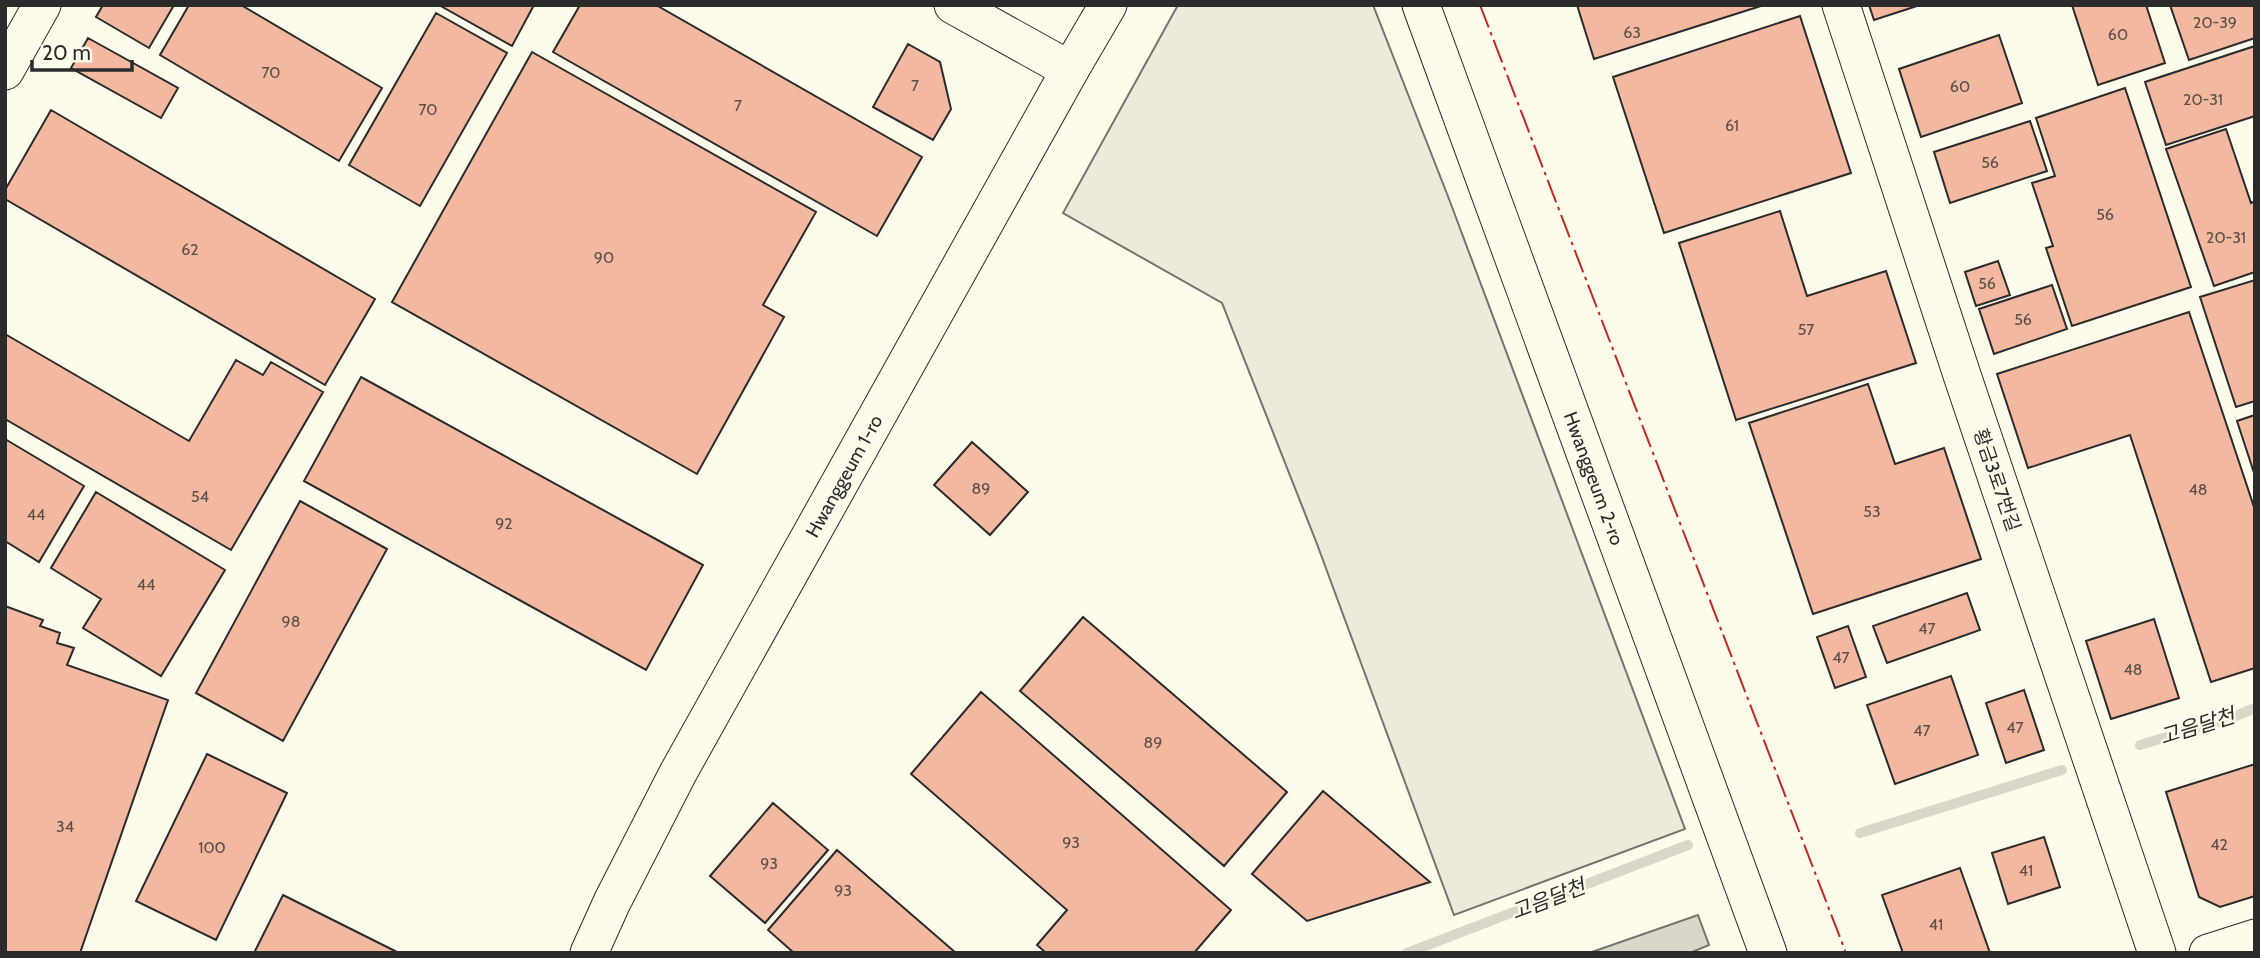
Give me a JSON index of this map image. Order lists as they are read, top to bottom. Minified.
{"streets":{"street":["Hwanggeum 1-ro","Hwanggeum 2-ro","황금3로7번길"]},"water":["고음달천"],"house_numbers":["20-39","63","60","70","7","60","20-31","7","70","61","56","56","20-31","62","90","56","56","57","89","48","54","53","44","92","44","98","47","47","48","47","47","89","34","93","42","100","93","41","93","41"],"scale_bar":"20 m"}
